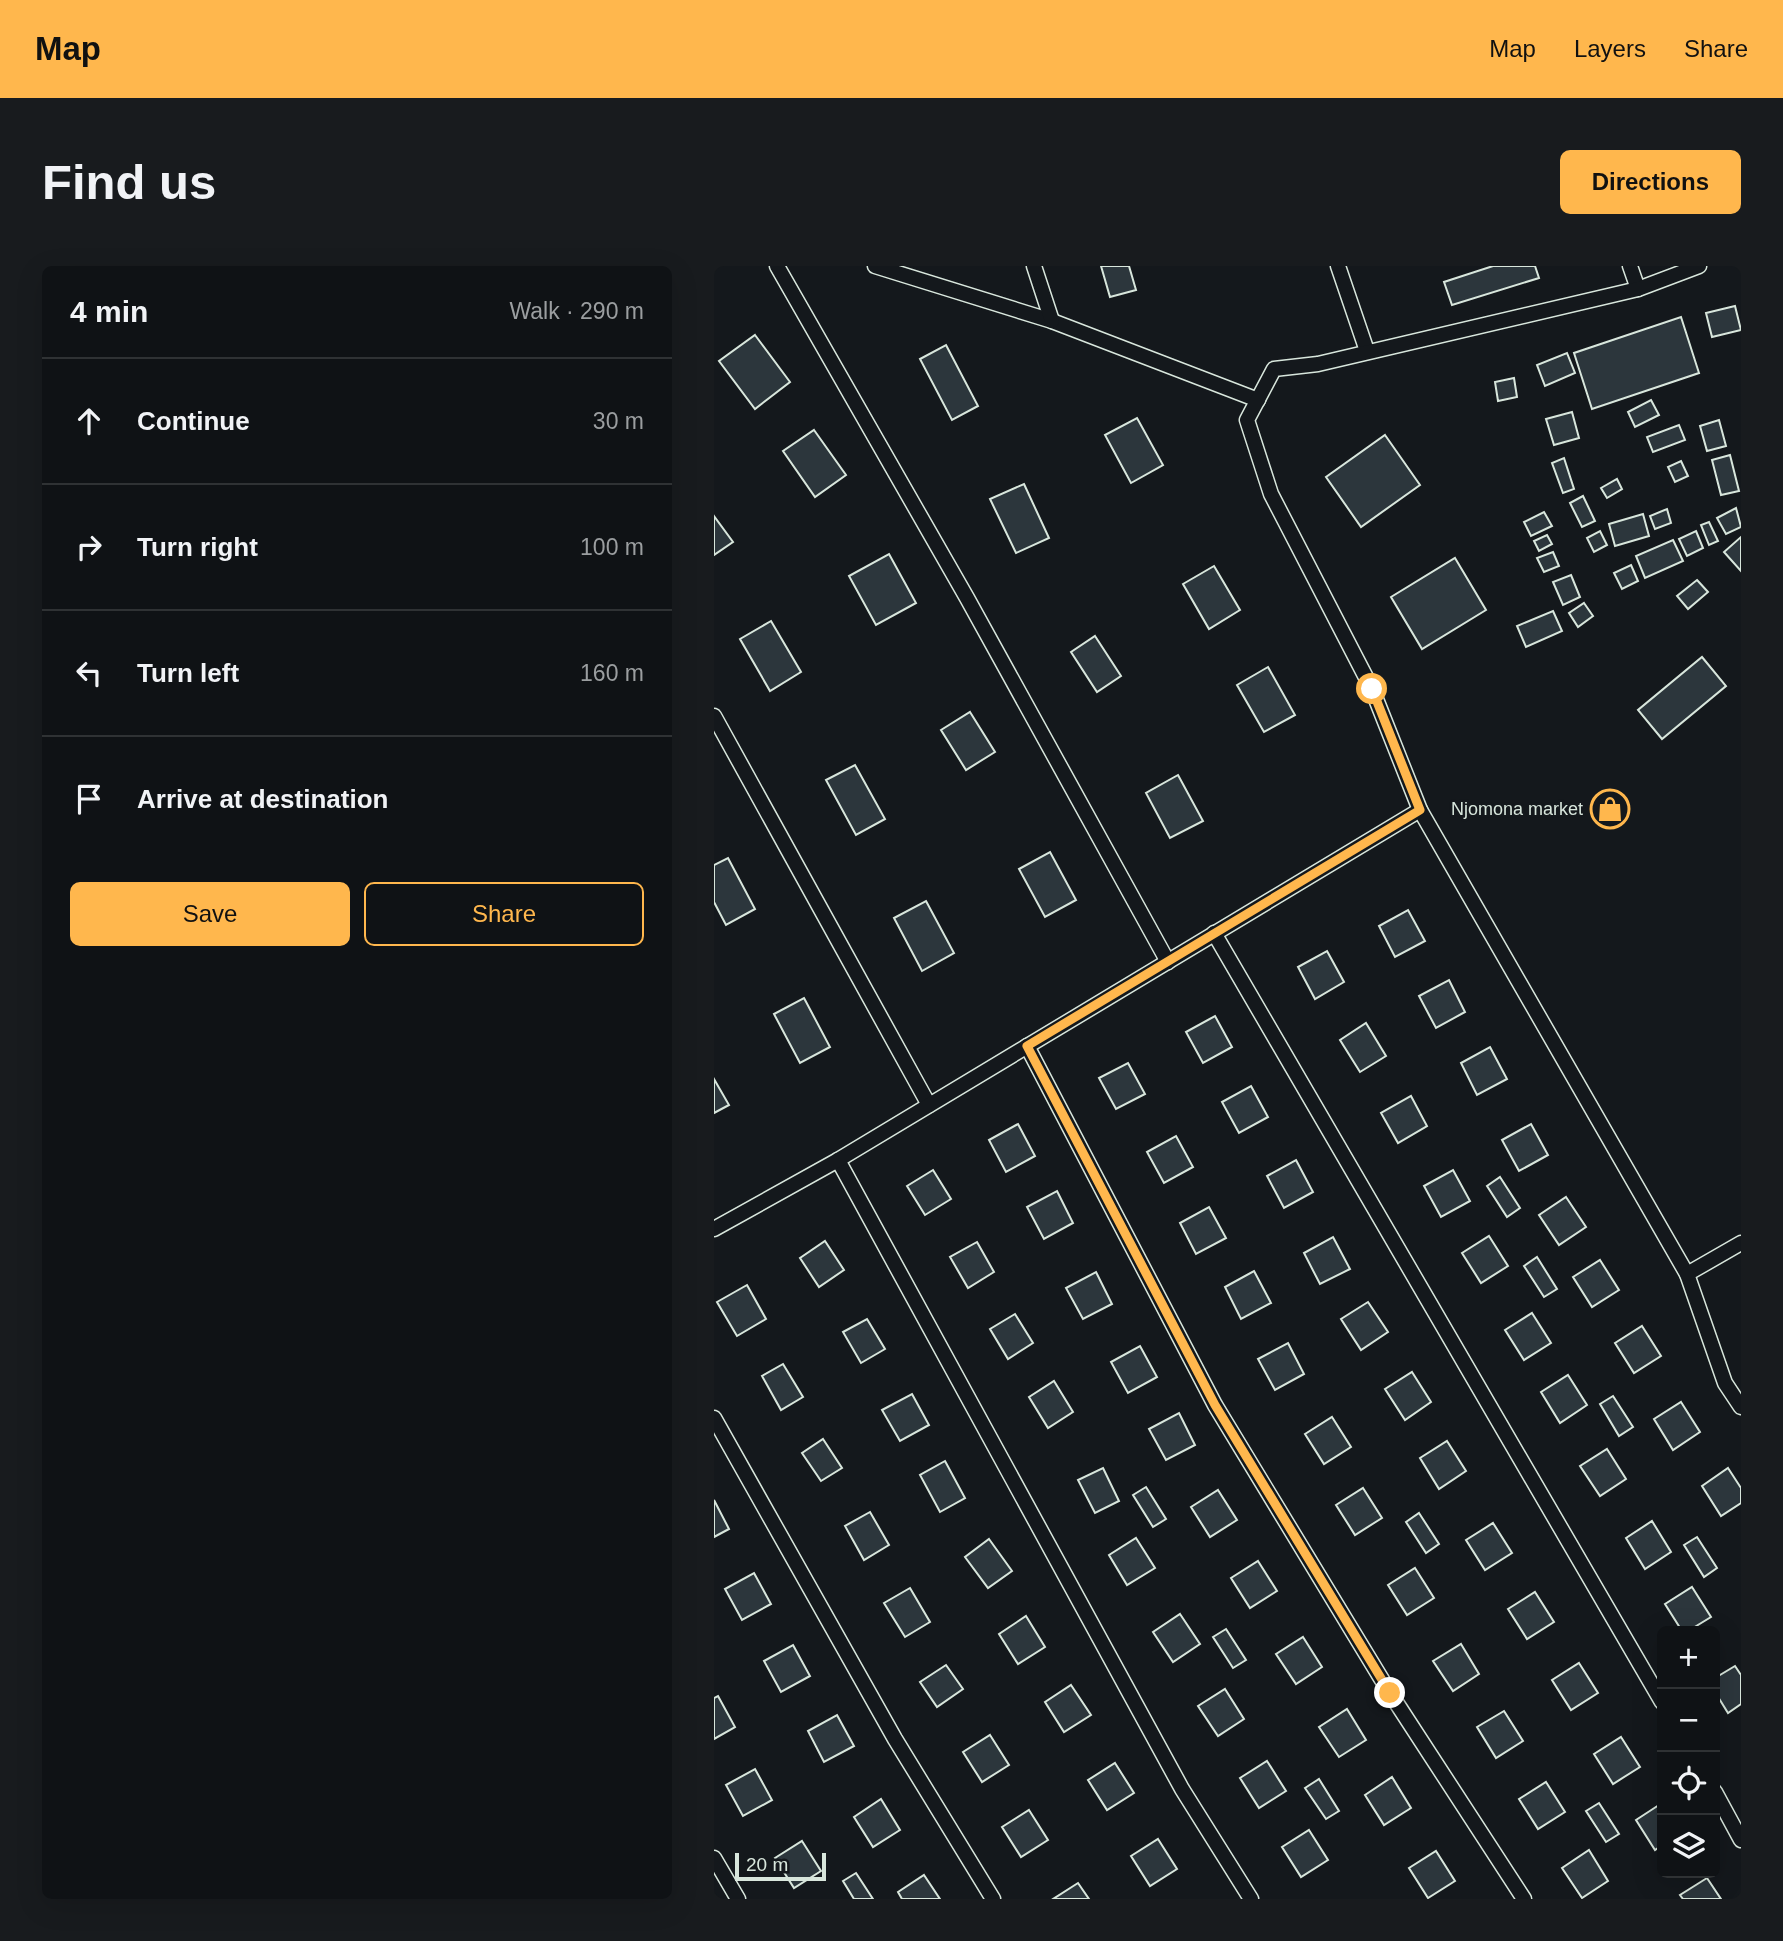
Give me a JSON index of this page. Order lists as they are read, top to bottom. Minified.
{"places":{"shop":["Njomona market"]},"scale_bar":"20 m","page":{"header":"Map","nav":["Map","Layers","Share"],"buttons":["Directions",["Save","Share"]],"title":"Find us","heading":["4 min","Walk · 290 m"],"list":[["Continue","30 m"],["Turn right","100 m"],["Turn left","160 m"],"Arrive at destination"],"map_buttons":["+","−"],"scale":"20 m"}}
